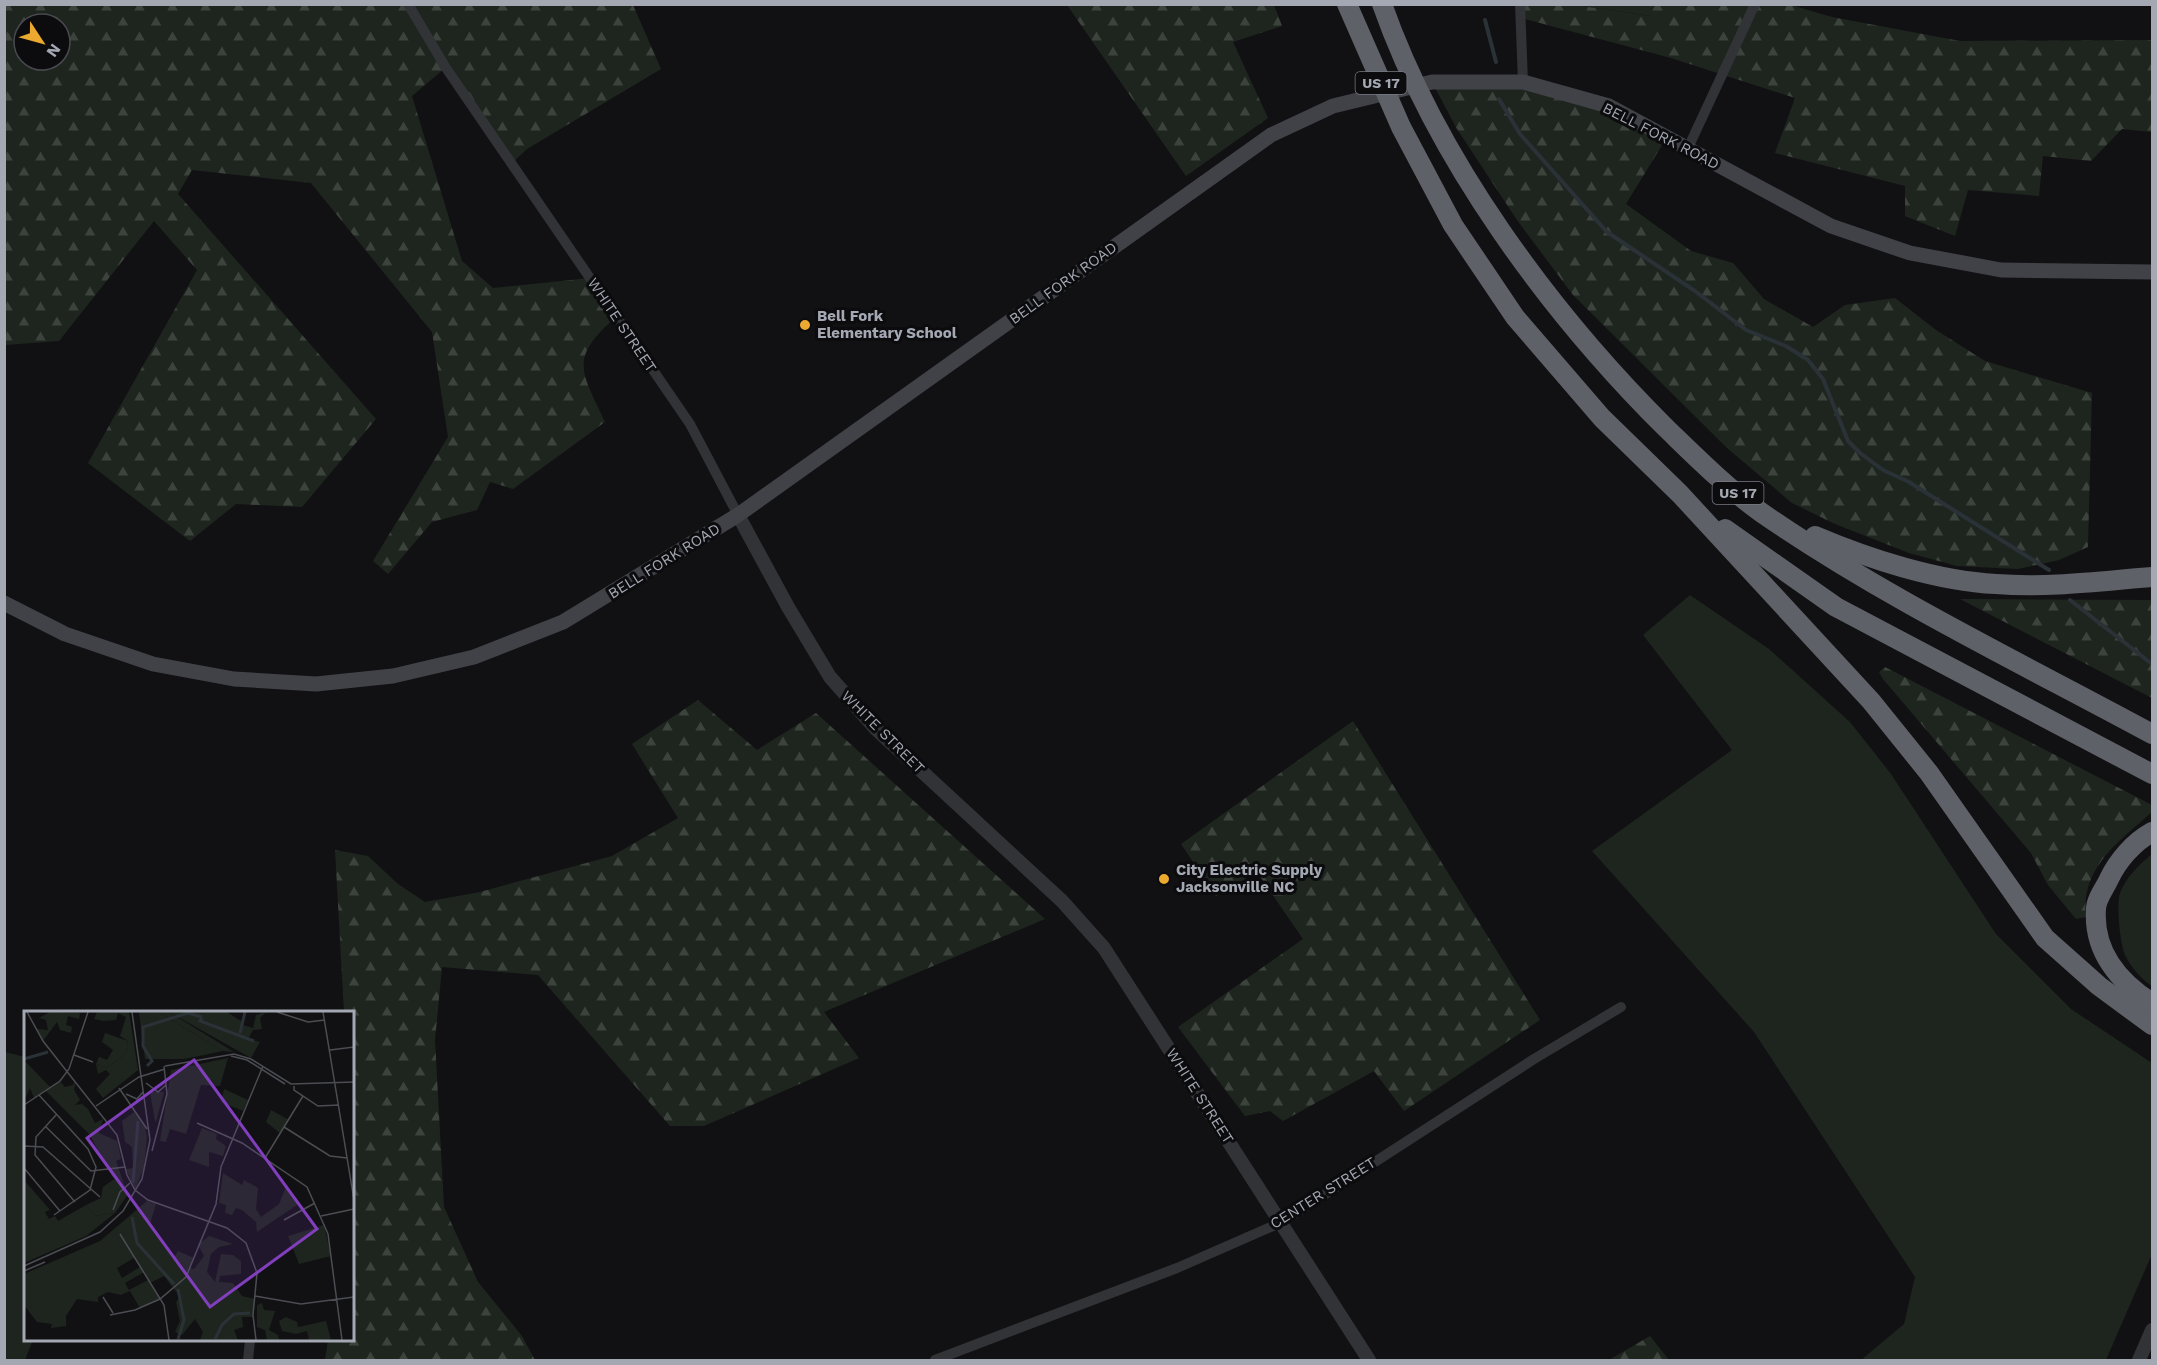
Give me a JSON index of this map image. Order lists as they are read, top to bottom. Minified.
{"streets":{"highway":["US 17"],"main road":["BELL FORK ROAD"],"street":["WHITE STREET","CENTER STREET"]},"crossings":[["BELL FORK ROAD","WHITE STREET"],["WHITE STREET","CENTER STREET"]],"places":["Bell Fork Elementary School","City Electric Supply Jacksonville NC"],"north":"bottom right"}
